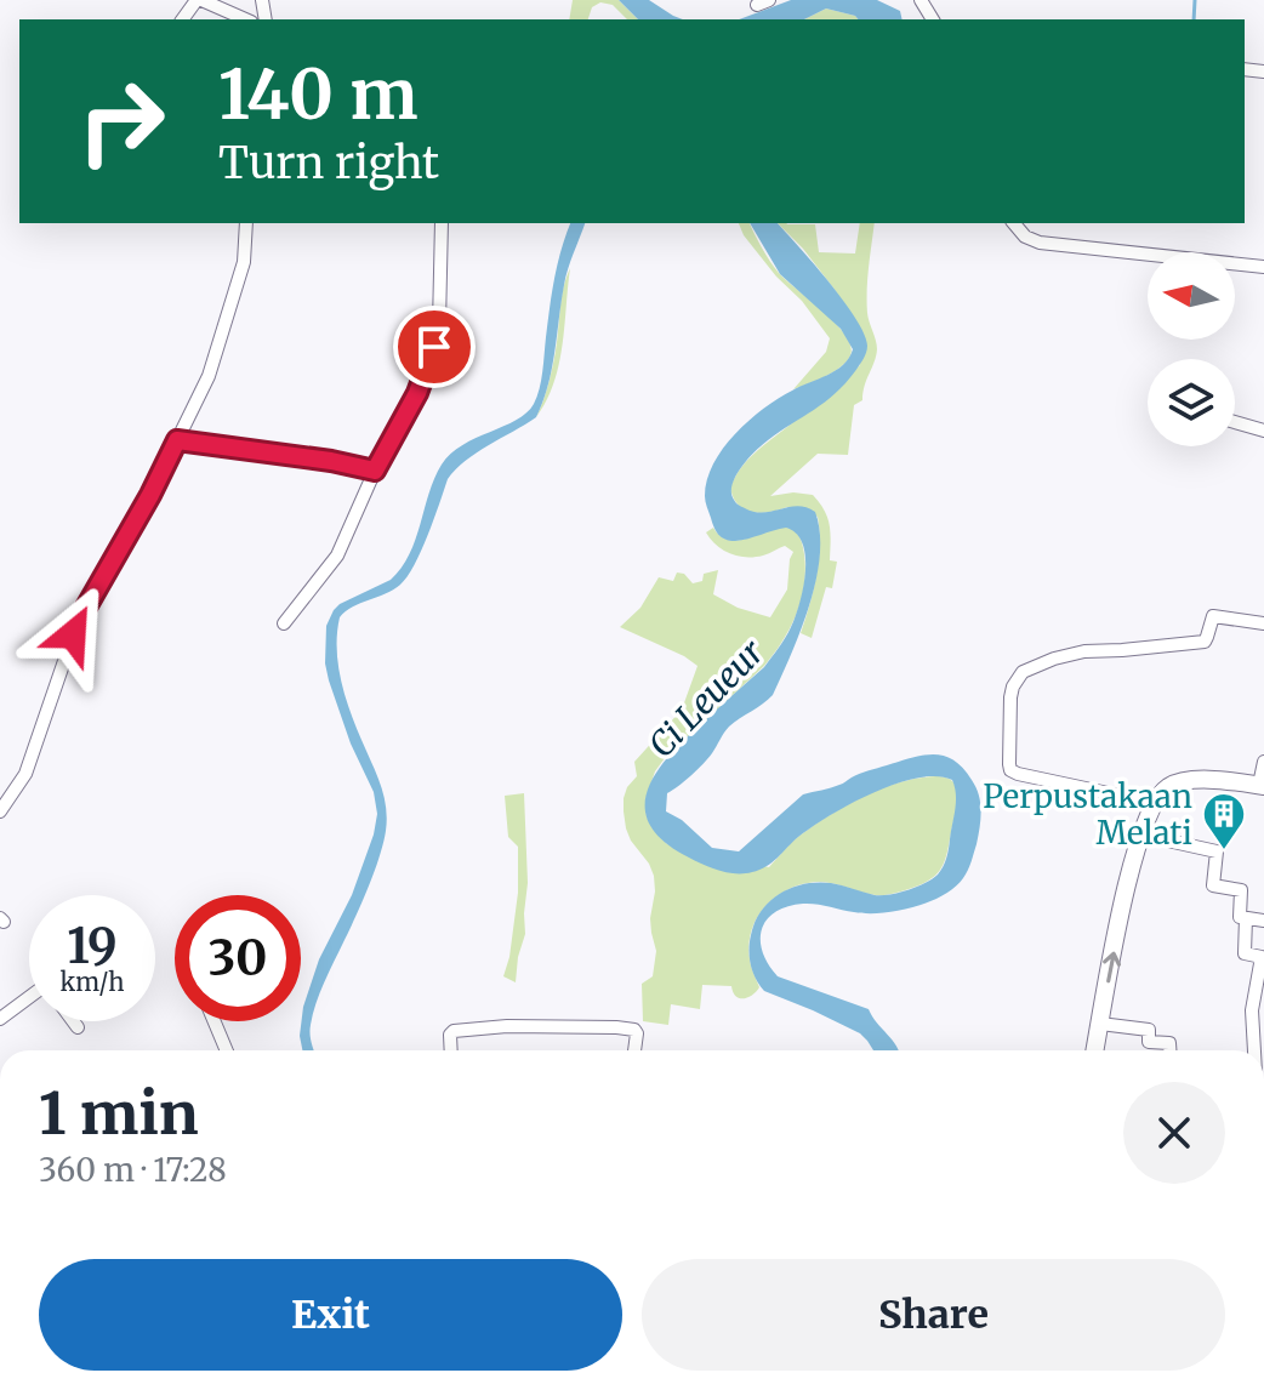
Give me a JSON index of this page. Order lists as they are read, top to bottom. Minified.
{"water":["Ci Leueur"],"places":{"building":["Perpustakaan Melati"]},"north":"left","page":{"turn":["140 m","Turn right"],"speed":"19 km/h","limit":"30","heading":["1 min","360 m · 17:28"],"buttons":["Exit","Share"]}}
